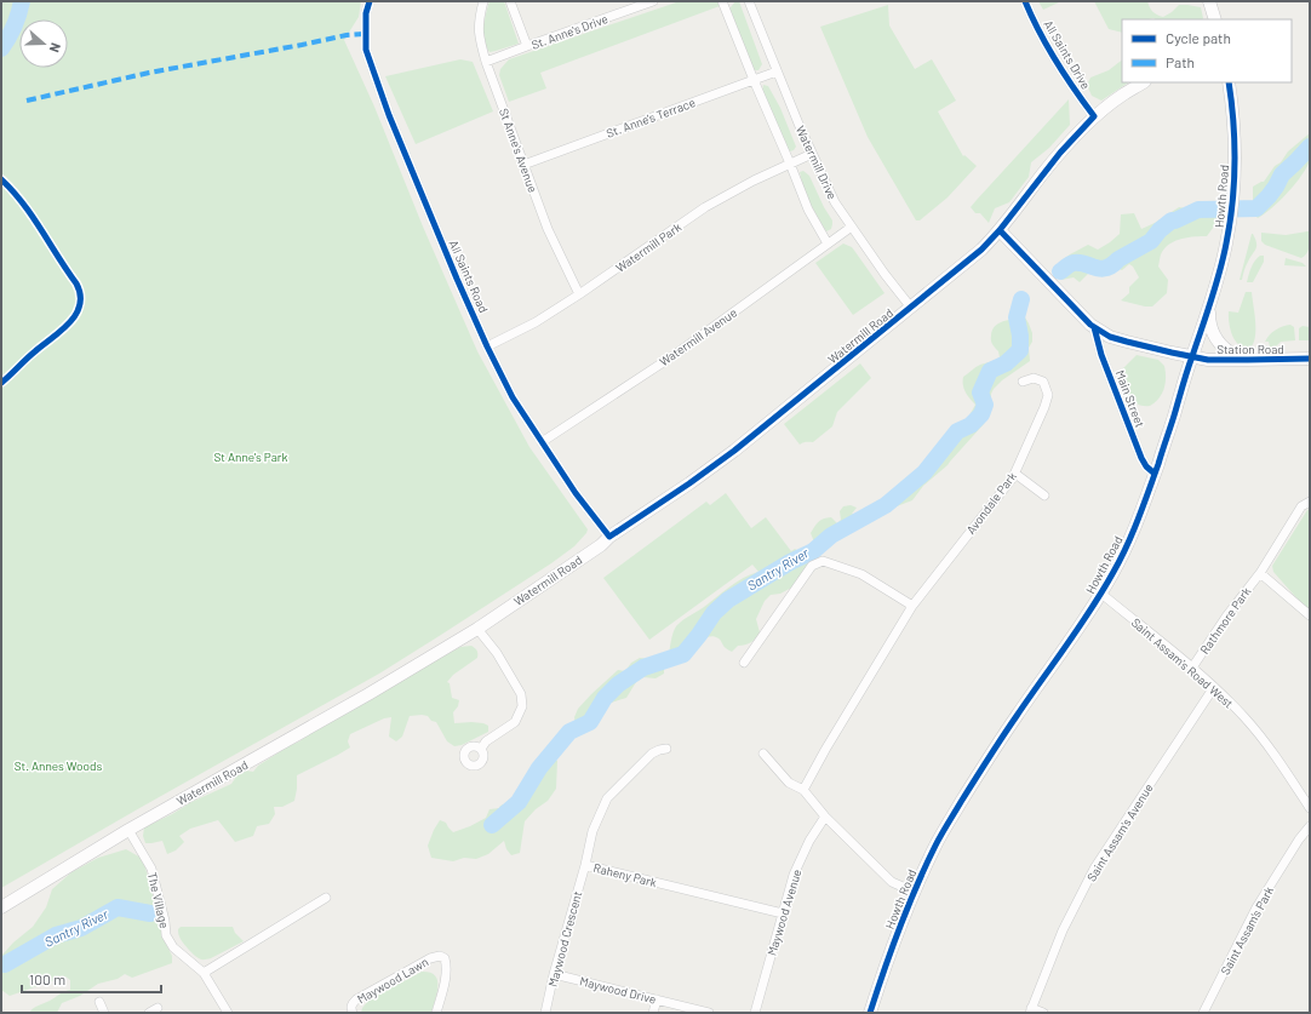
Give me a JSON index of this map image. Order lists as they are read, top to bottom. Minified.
{"streets":{"main road":["Howth Road","Watermill Road","Station Road","Main Street"],"street":["St. Anne's Drive","All Saints Drive","St. Anne's Terrace","St Anne's Avenue","Watermill Drive","Watermill Park","All Saints Road","Watermill Avenue","Avondale Park","Rathmore Park","Saint Assam's Road West","Saint Assam's Avenue","Raheny Park","The Village","Maywood Avenue","Saint Assam's Park","Maywood Crescent","Maywood Lawn","Maywood Drive"]},"crossings":[["St. Anne's Drive","St Anne's Avenue"],["All Saints Drive","Watermill Road"],["St. Anne's Terrace","St Anne's Avenue"],["St. Anne's Terrace","Watermill Drive"],["St Anne's Avenue","Watermill Park"],["Watermill Drive","Watermill Park"],["Watermill Drive","Watermill Road"],["Watermill Drive","Watermill Avenue"],["Howth Road","Station Road"],["Howth Road","Main Street"],["Howth Road","Saint Assam's Road West"],["Watermill Park","All Saints Road"],["All Saints Road","Watermill Road"],["All Saints Road","Watermill Avenue"],["Watermill Road","Main Street"],["Watermill Road","The Village"],["Station Road","Main Street"],["Rathmore Park","Saint Assam's Road West"],["Saint Assam's Road West","Saint Assam's Avenue"],["Raheny Park","Maywood Avenue"],["Raheny Park","Maywood Crescent"],["Maywood Crescent","Maywood Drive"]],"water":["Santry River"],"parks":["St Anne's Park","St. Annes Woods"],"legend":["Cycle path","Path"],"scale_bar":"100 m","north":"right"}
